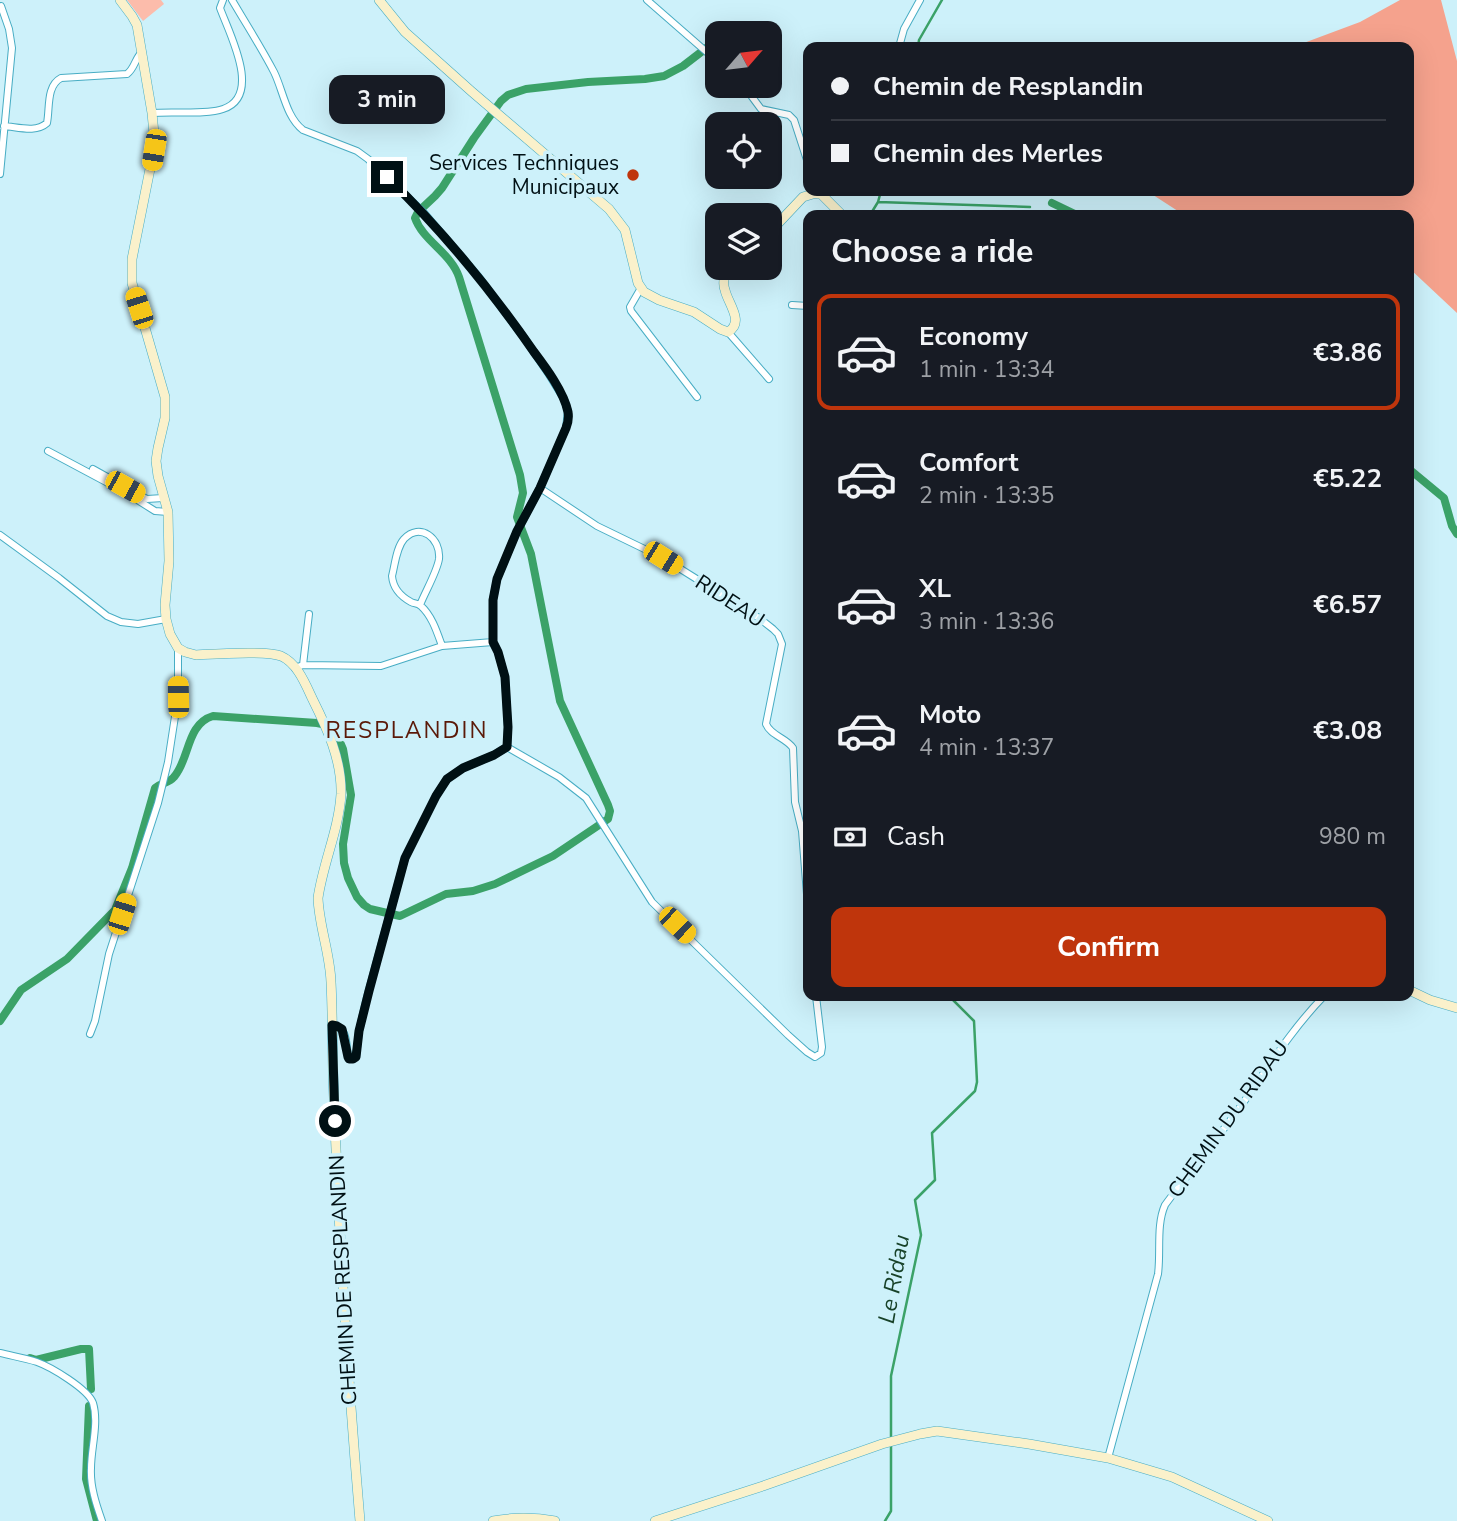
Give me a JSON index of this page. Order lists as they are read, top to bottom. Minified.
{"streets":{"street":["RIDEAU","CHEMIN DU RIDAU","CHEMIN DE RESPLANDIN"]},"districts":["RESPLANDIN"],"water":["Le Ridau"],"places":["Services Techniques Municipaux"],"north":"top right","page":{"banner":["Chemin de Resplandin","Chemin des Merles"],"bubble":"3 min","heading":"Choose a ride","list":[{"name":"Economy","note":"1 min · 13:34","value":"€3.86"},{"name":"Comfort","note":"2 min · 13:35","value":"€5.22"},{"name":"XL","note":"3 min · 13:36","value":"€6.57"},{"name":"Moto","note":"4 min · 13:37","value":"€3.08"}],"pay":["Cash","980 m"],"buttons":"Confirm"}}
